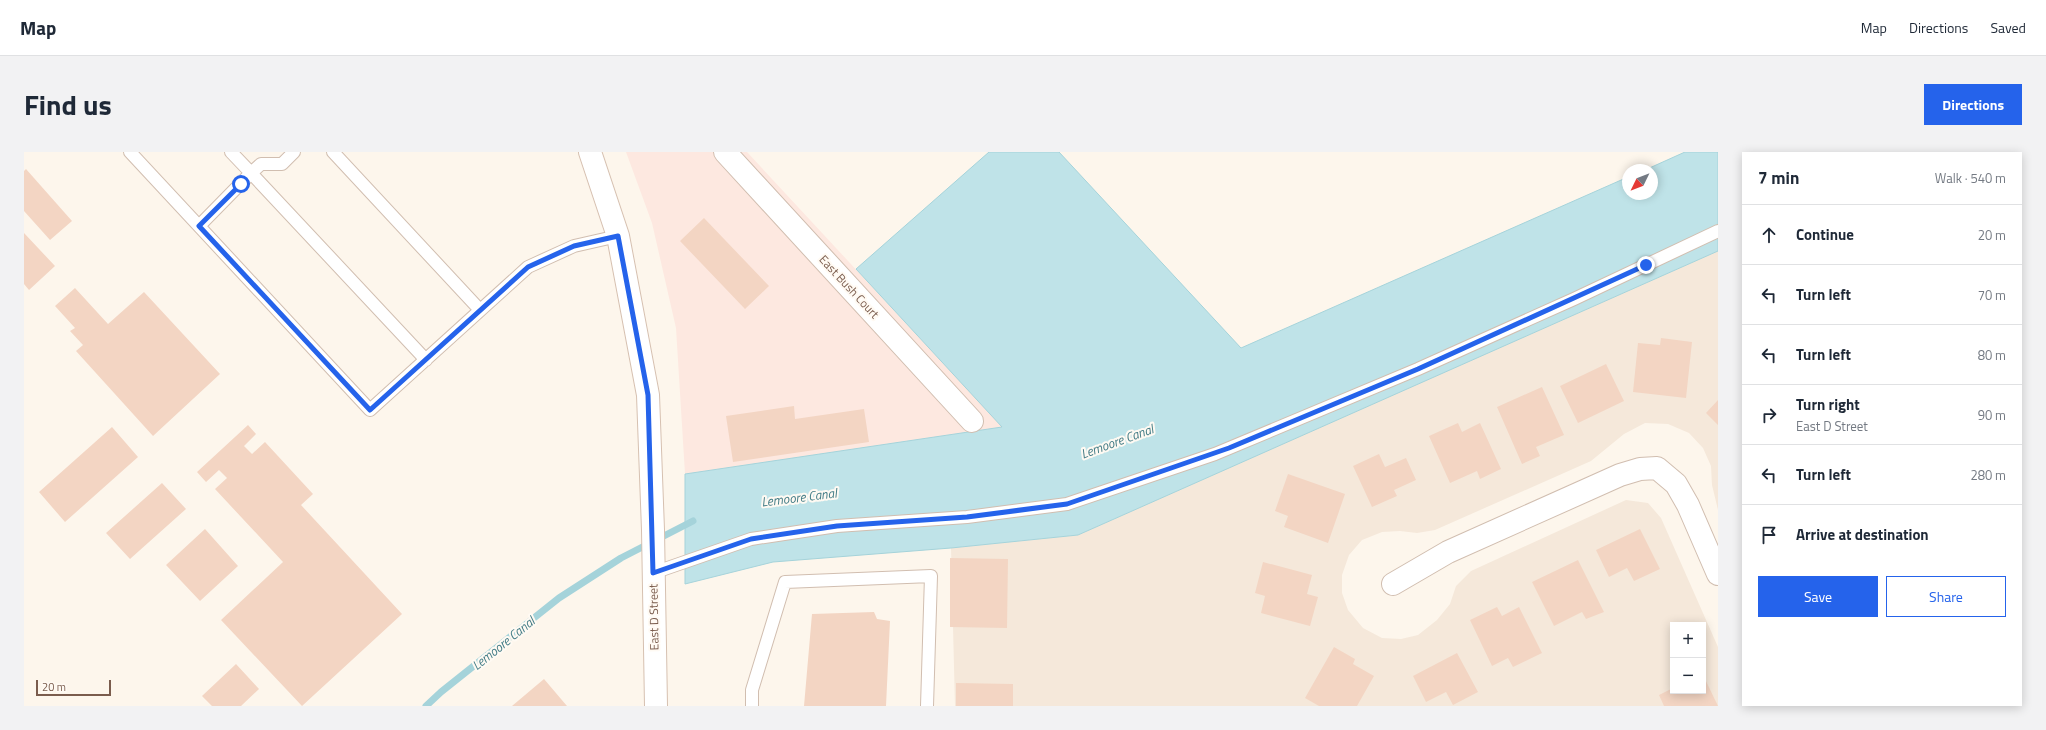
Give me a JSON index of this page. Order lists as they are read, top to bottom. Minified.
{"streets":{"street":["East Bush Court","East D Street"]},"water":["Lemoore Canal"],"scale_bar":"20 m","north":"bottom left","page":{"header":"Map","nav":["Map","Directions","Saved"],"title":"Find us","buttons":["Directions",["Save","Share"]],"heading":["7 min","Walk · 540 m"],"list":[["Continue","20 m"],["Turn left","70 m"],["Turn left","80 m"],["Turn right","East D Street","90 m"],["Turn left","280 m"],"Arrive at destination"],"map_buttons":["+","−"],"scale":"20 m"}}
